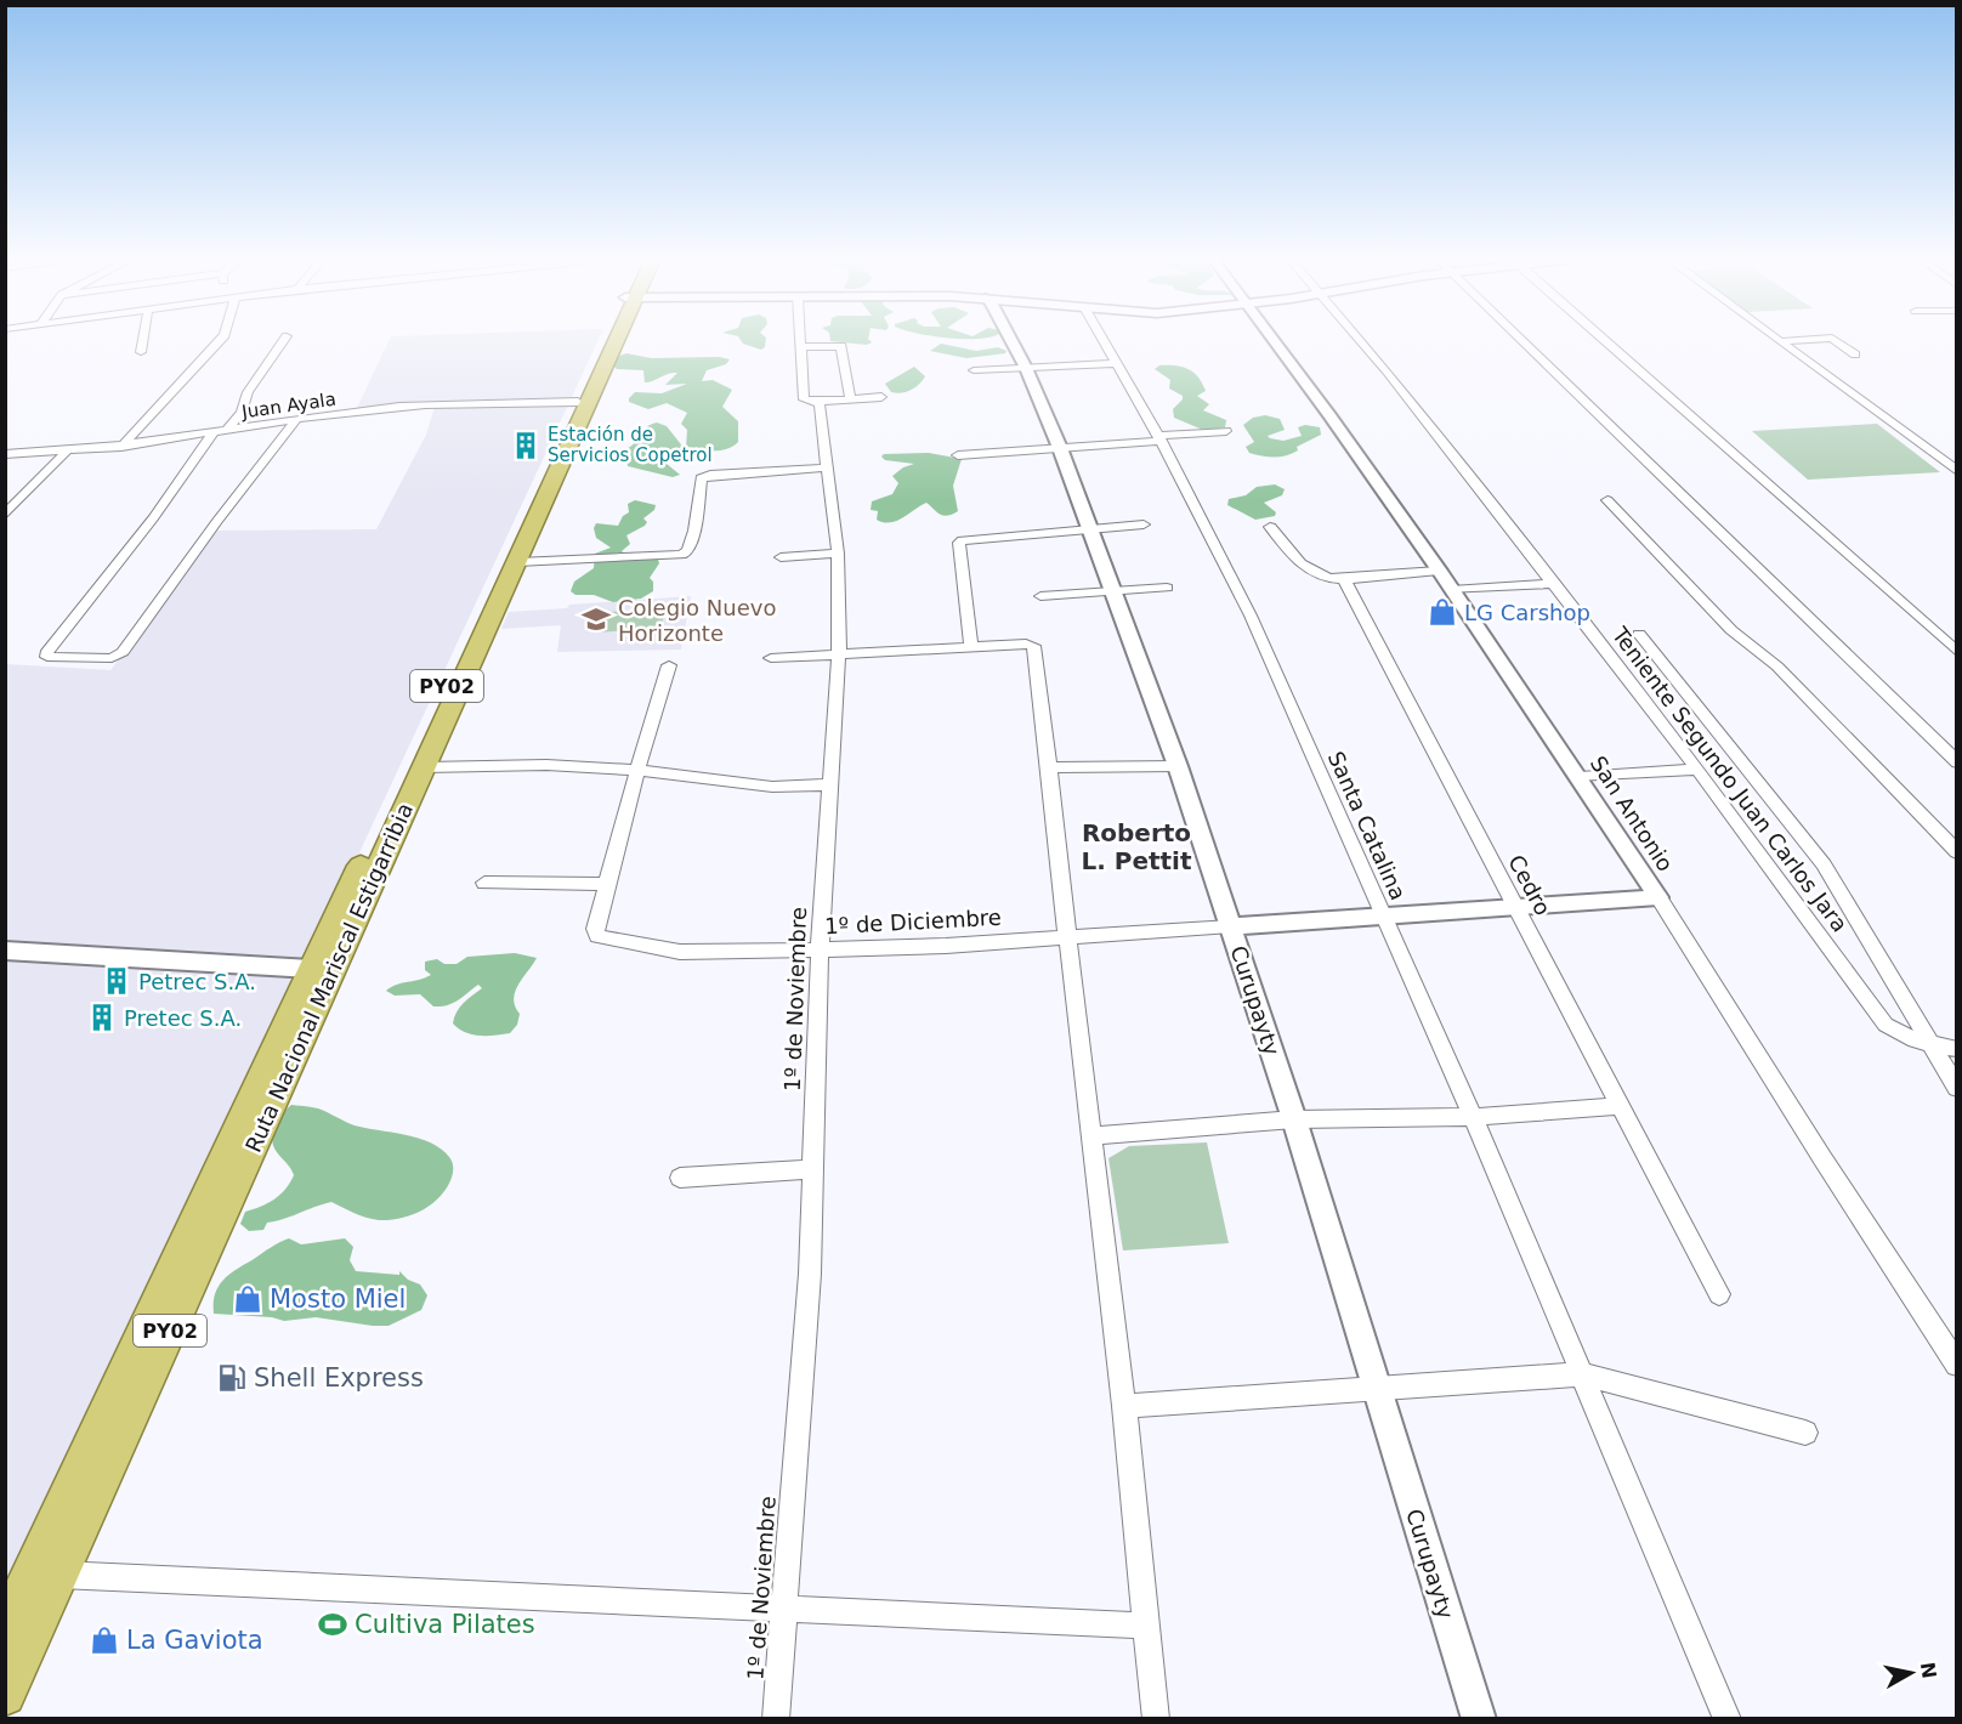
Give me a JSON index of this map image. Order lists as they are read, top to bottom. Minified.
{"streets":{"highway":["PY02","Ruta Nacional Mariscal Estigarribia"],"street":["Juan Ayala","Teniente Segundo Juan Carlos Jara","San Antonio","Santa Catalina","Cedro","1º de Diciembre","1º de Noviembre","Curupayty"]},"crossings":[["Juan Ayala","Ruta Nacional Mariscal Estigarribia"],["1º de Diciembre","1º de Noviembre"],["1º de Diciembre","Curupayty"]],"districts":["Roberto L. Pettit"],"places":{"building":["Estación de Servicios Copetrol","Petrec S.A.","Pretec S.A."],"shop":["LG Carshop","Mosto Miel","La Gaviota"],"school or university":["Colegio Nuevo Horizonte"],"fuel station":["Shell Express"],"sports":["Cultiva Pilates"]},"north":"right"}
